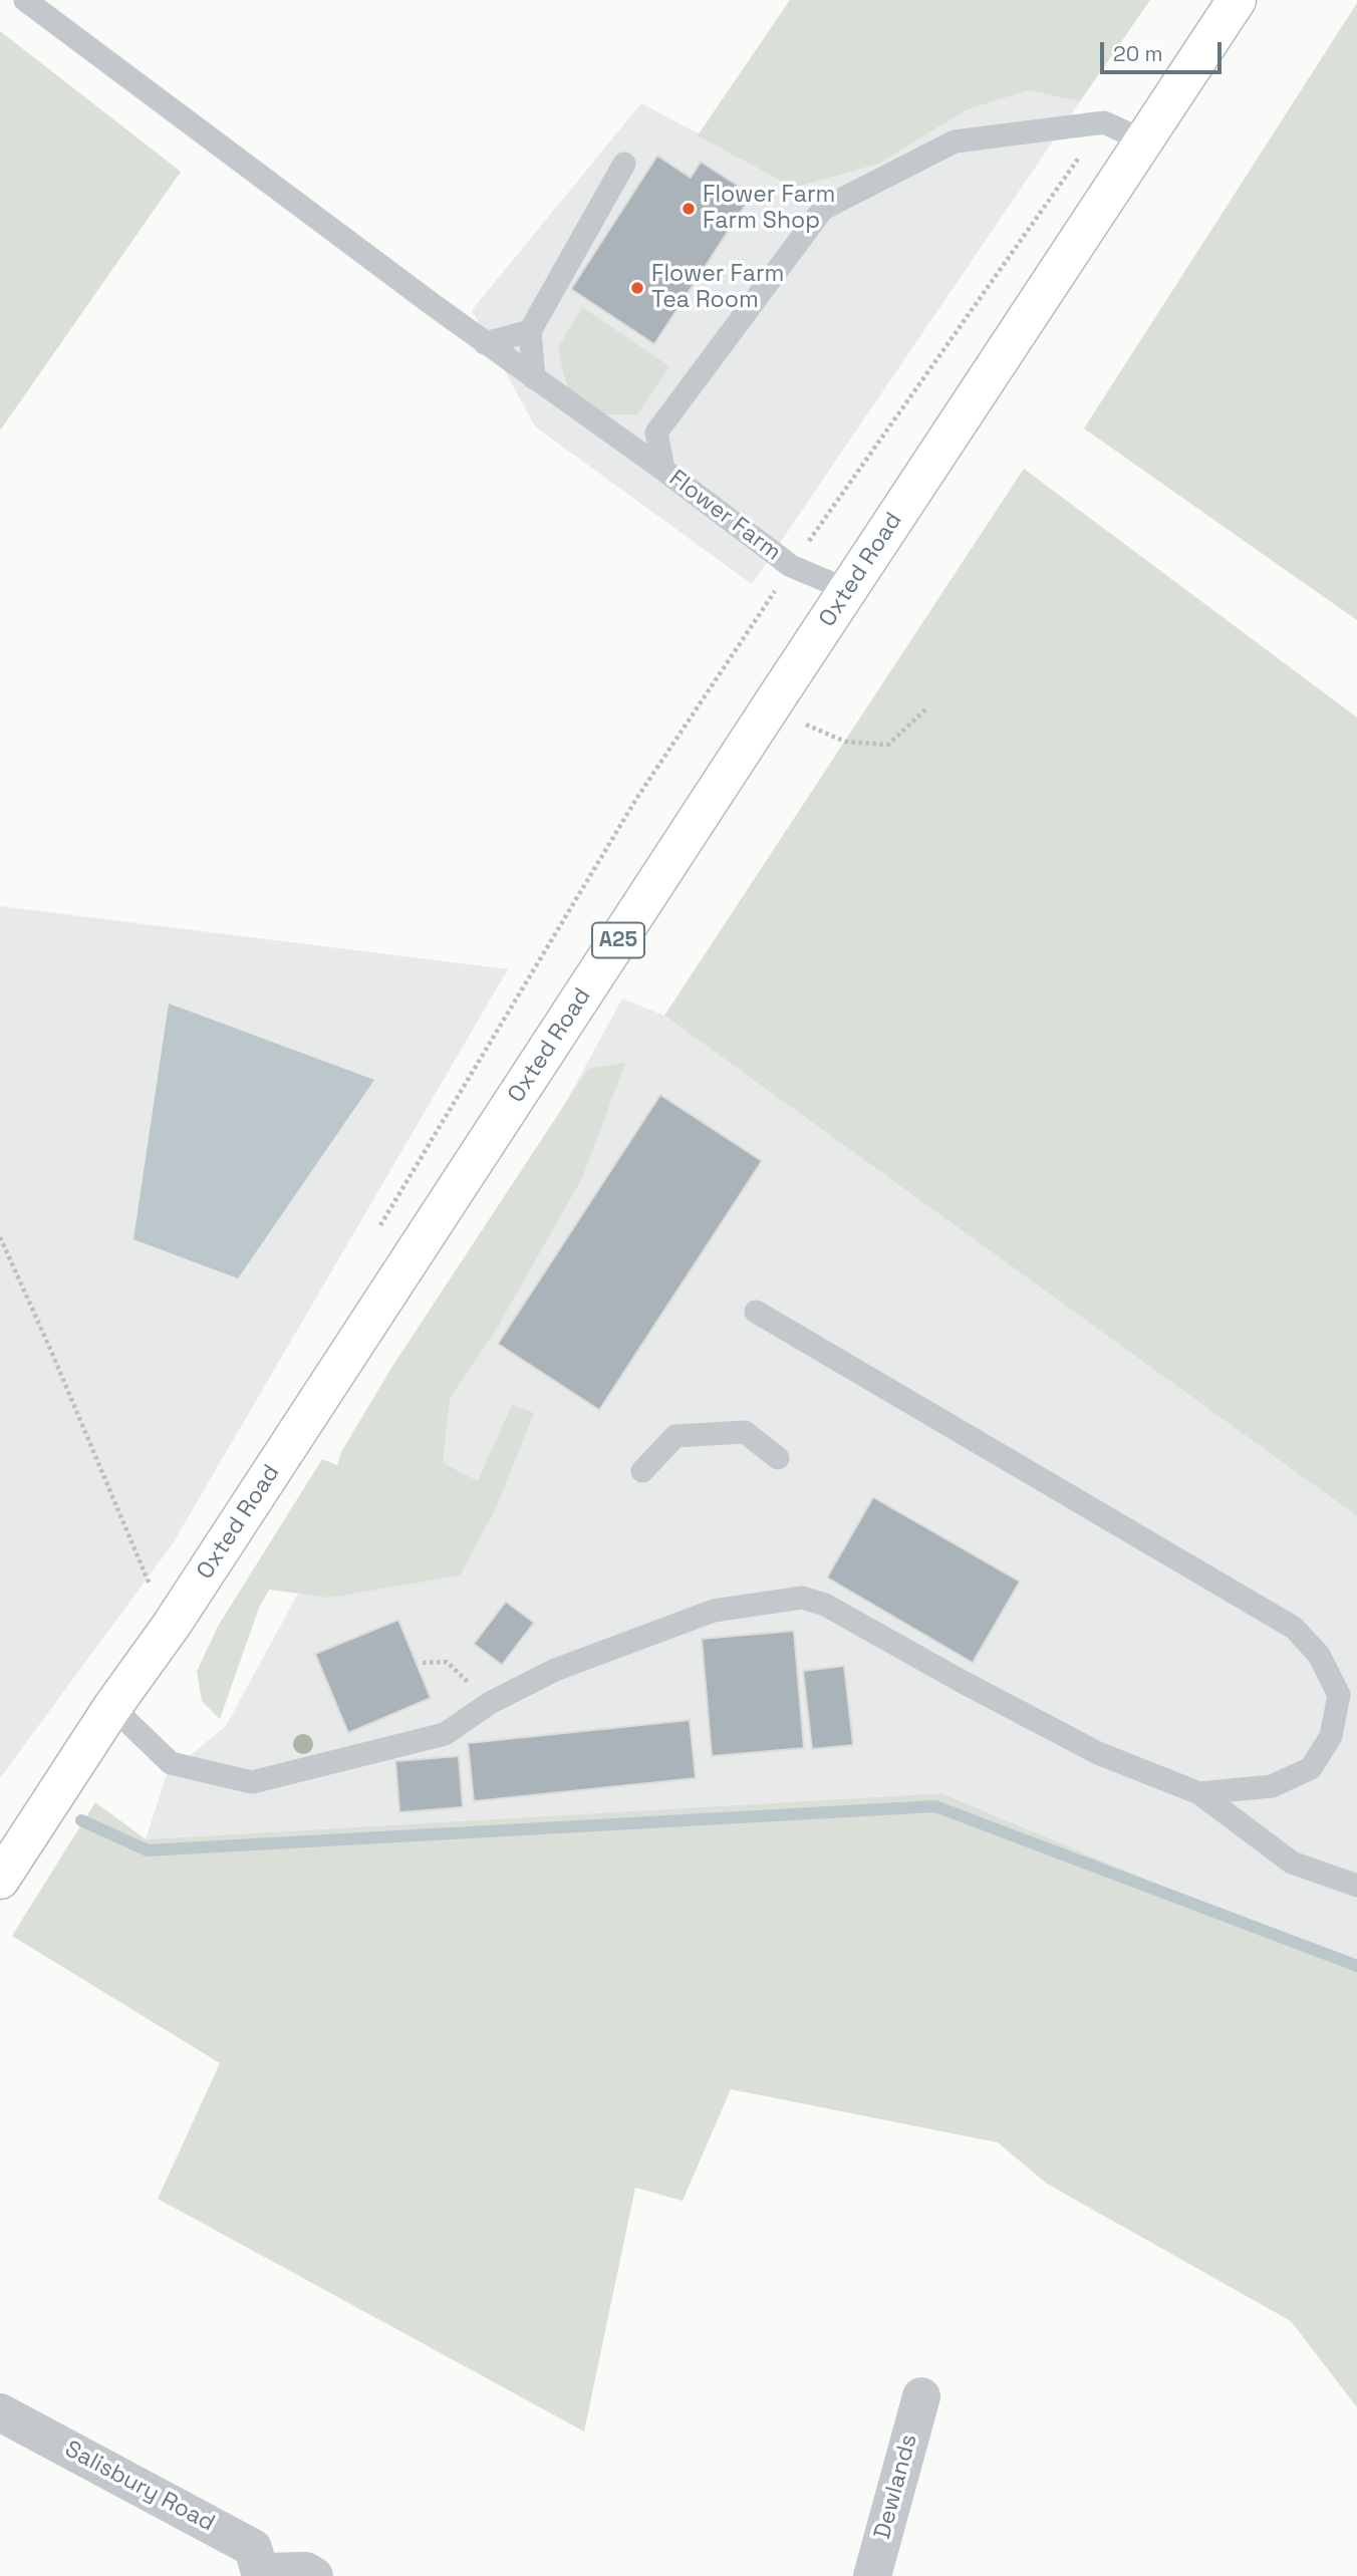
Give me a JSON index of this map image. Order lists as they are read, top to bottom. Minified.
{"streets":{"main road":["Oxted Road","A25"],"street":["Salisbury Road","Dewlands"],"lane":["Flower Farm"]},"crossings":[["Flower Farm","Oxted Road"]],"places":["Flower Farm Farm Shop","Flower Farm Tea Room"],"scale_bar":"20 m"}
